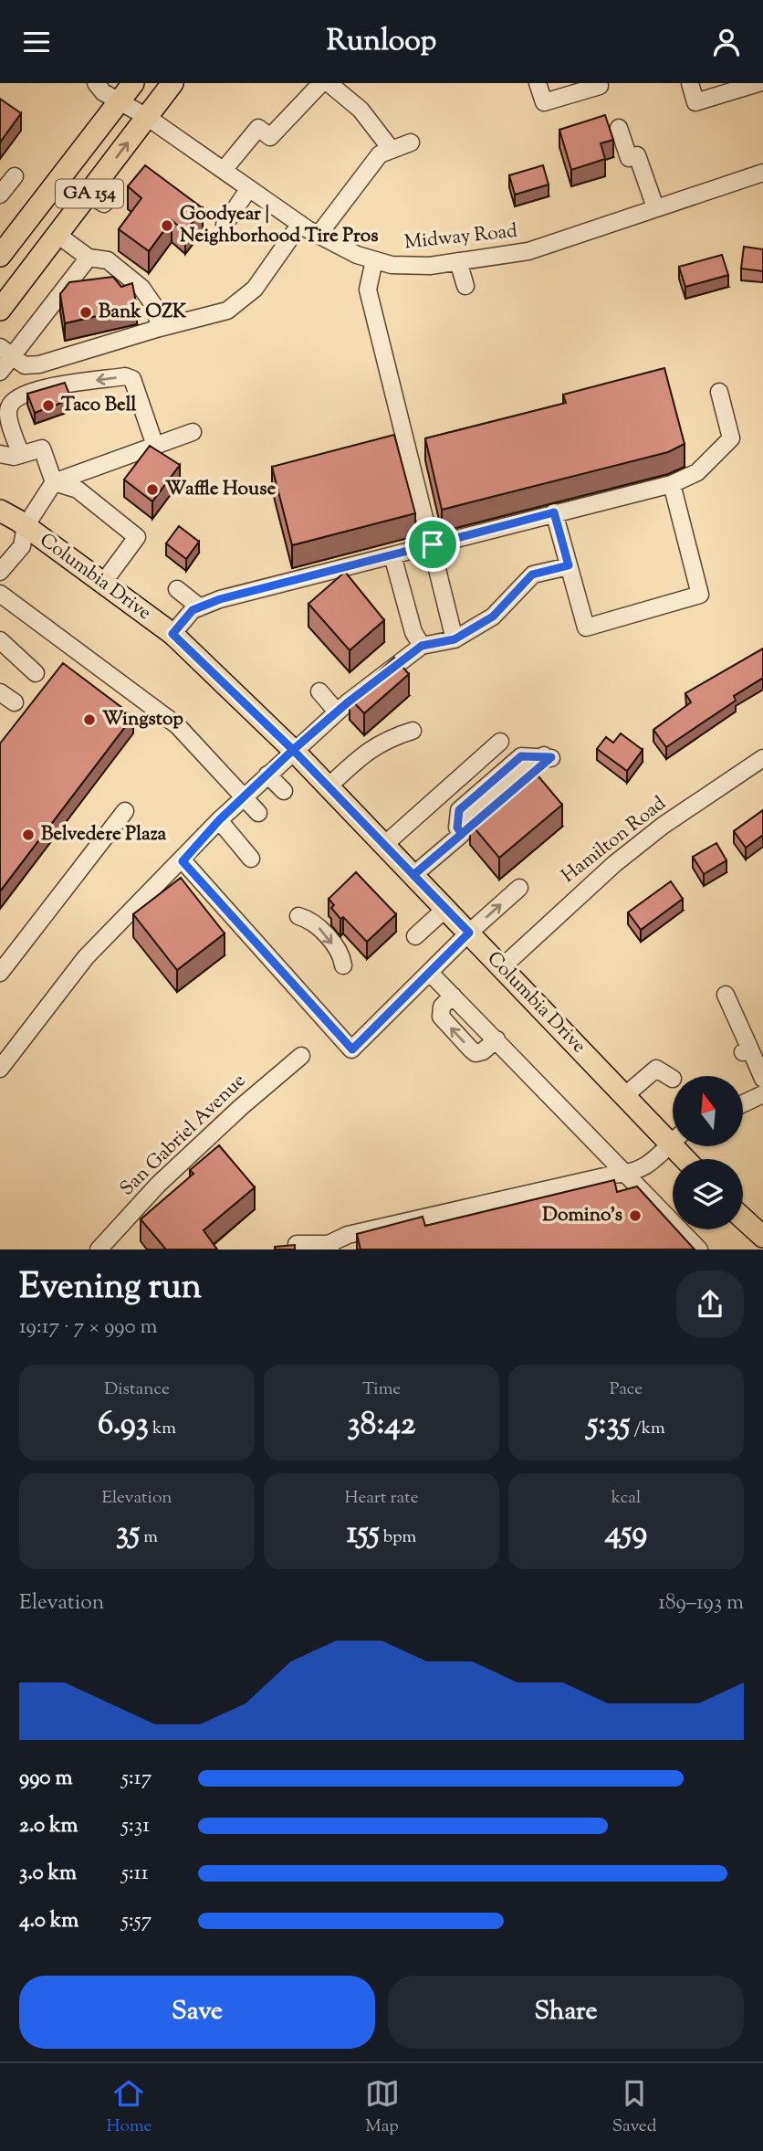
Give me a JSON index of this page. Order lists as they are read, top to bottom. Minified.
{"streets":{"main road":["GA 154","Columbia Drive"],"street":["Midway Road","Hamilton Road","San Gabriel Avenue"]},"crossings":[["GA 154","Midway Road"],["Columbia Drive","Hamilton Road"]],"places":["Goodyear | Neighborhood Tire Pros","Bank OZK","Taco Bell","Waffle House","Wingstop","Belvedere Plaza","Domino's"],"north":"top","page":{"header":"Runloop","heading":["Evening run","19:17 · 7 × 990 m"],"stats":[["Distance","6.93 km"],["Time","38:42"],["Pace","5:35 /km"],["Elevation","35 m"],["Heart rate","155 bpm"],["kcal","459"]],"chart":["Elevation","189–193 m"],"list":[{"name":"990 m","note":"5:17"},{"name":"2.0 km","note":"5:31"},{"name":"3.0 km","note":"5:11"},{"name":"4.0 km","note":"5:57"}],"buttons":["Save","Share"],"tabs":["Home","Map","Saved"]}}
